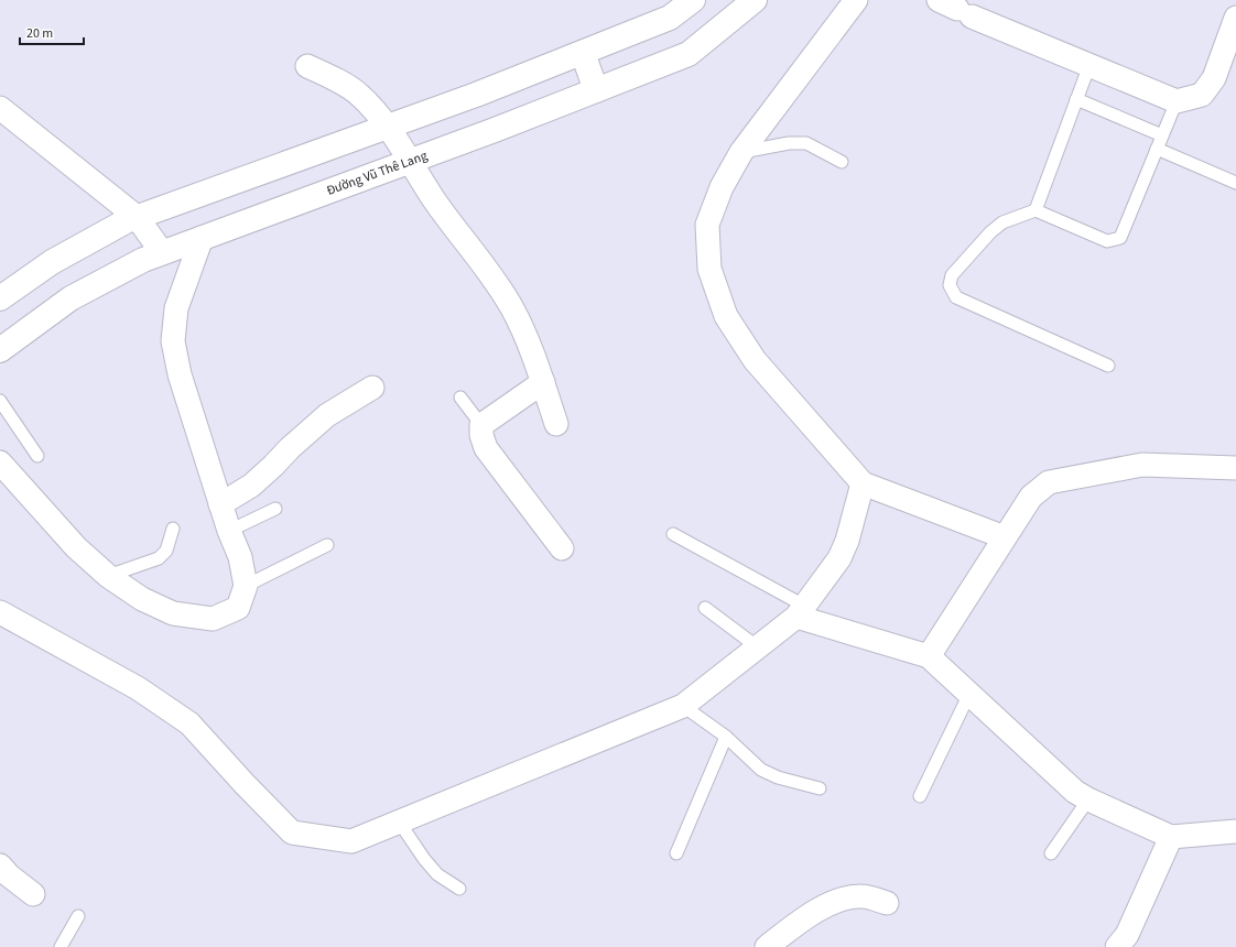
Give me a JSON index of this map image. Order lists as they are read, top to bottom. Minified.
{"streets":{"street":["Đường Vũ Thê Lang"]},"scale_bar":"20 m"}
